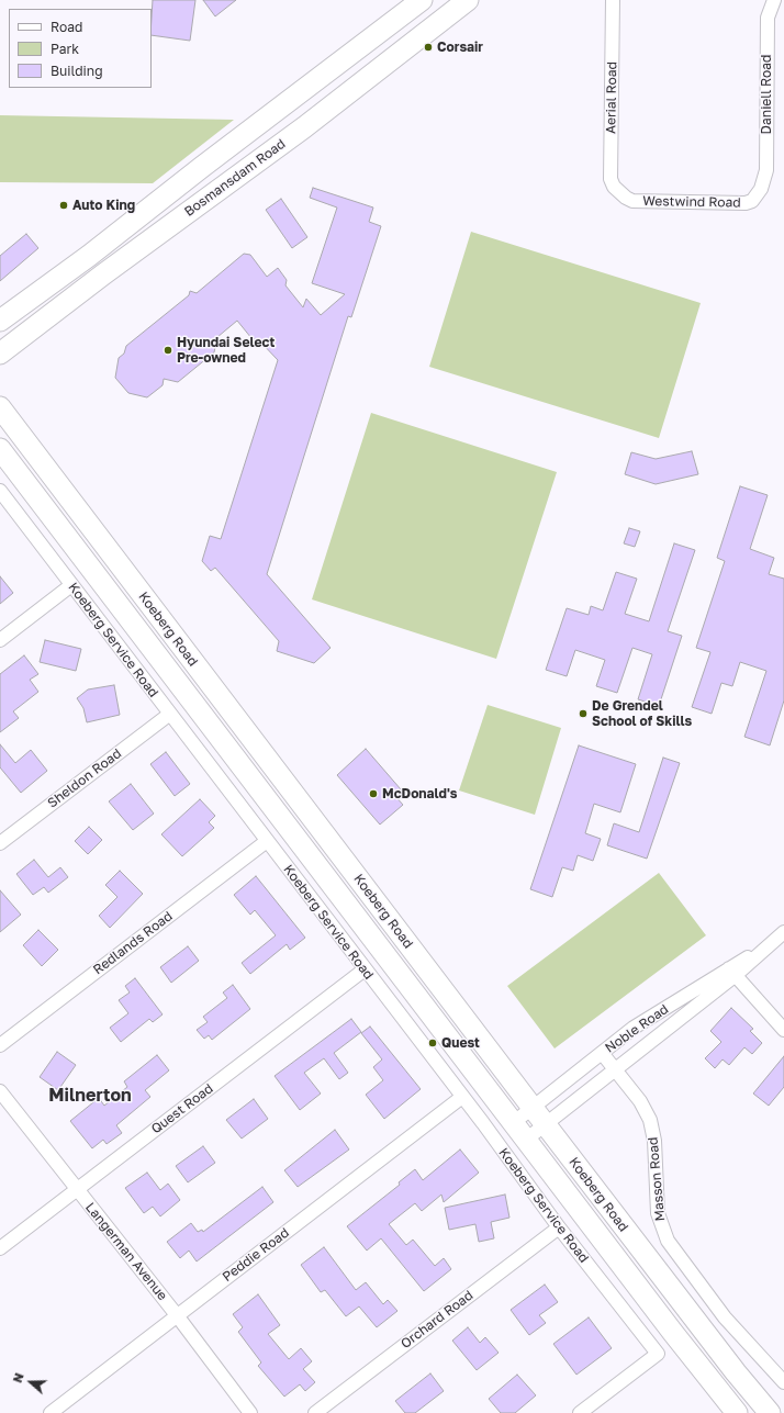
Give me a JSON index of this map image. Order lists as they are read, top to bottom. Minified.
{"streets":{"main road":["Bosmansdam Road","Koeberg Road"],"street":["Daniell Road","Aerial Road","Westwind Road","Koeberg Service Road","Sheldon Road","Redlands Road","Noble Road","Quest Road","Masson Road","Langerman Avenue","Peddie Road","Orchard Road"]},"crossings":[["Daniell Road","Westwind Road"],["Aerial Road","Westwind Road"],["Koeberg Road","Noble Road"],["Koeberg Service Road","Sheldon Road"],["Koeberg Service Road","Redlands Road"],["Koeberg Service Road","Quest Road"],["Koeberg Service Road","Peddie Road"],["Koeberg Service Road","Orchard Road"],["Noble Road","Masson Road"],["Quest Road","Langerman Avenue"],["Langerman Avenue","Peddie Road"]],"districts":["Milnerton"],"places":["Corsair","Auto King","Hyundai Select Pre-owned","De Grendel School of Skills","McDonald's","Quest"],"legend":["Road","Park","Building"],"north":"left"}
